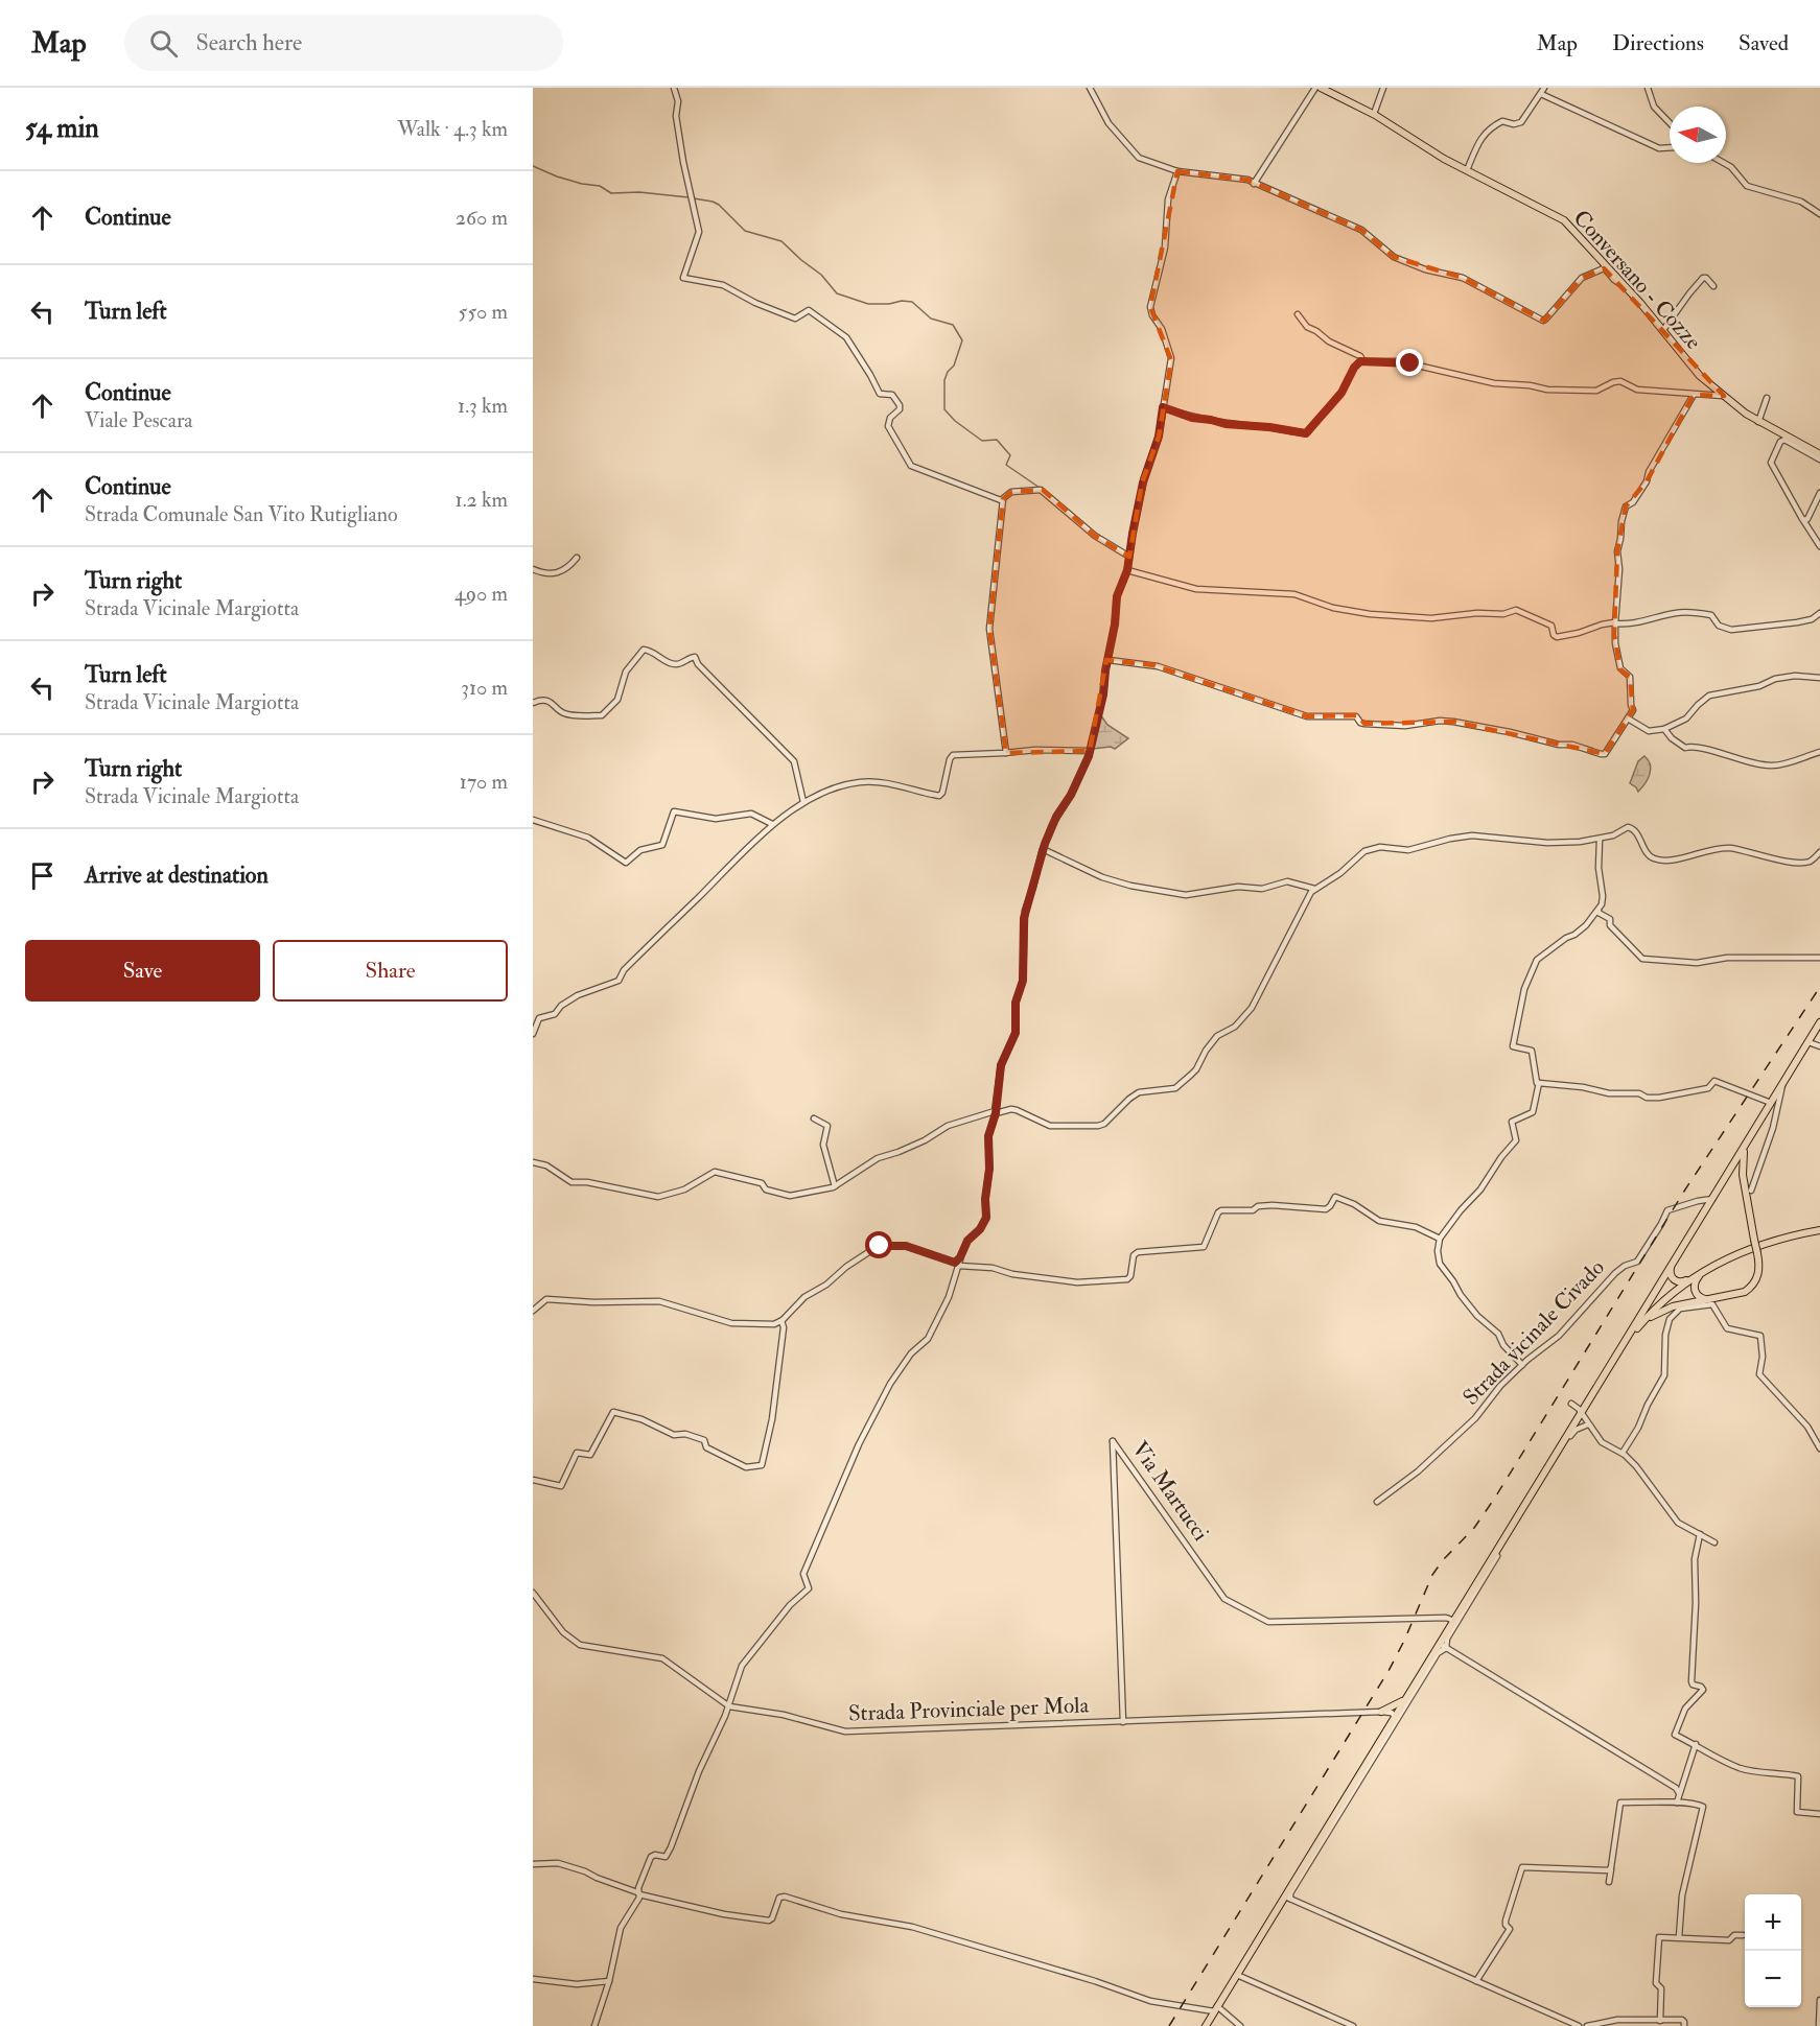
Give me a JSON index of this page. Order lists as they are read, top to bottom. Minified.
{"streets":{"main road":["Conversano - Cozze"],"street":["Strada vicinale Civado","Via Martucci","Strada Provinciale per Mola"]},"crossings":[["Via Martucci","Strada Provinciale per Mola"]],"north":"left","page":{"header":"Map","search":"Search here","nav":["Map","Directions","Saved"],"heading":["54 min","Walk · 4.3 km"],"list":[["Continue","260 m"],["Turn left","550 m"],["Continue","Viale Pescara","1.3 km"],["Continue","Strada Comunale San Vito Rutigliano","1.2 km"],["Turn right","Strada Vicinale Margiotta","490 m"],["Turn left","Strada Vicinale Margiotta","310 m"],["Turn right","Strada Vicinale Margiotta","170 m"],"Arrive at destination"],"buttons":["Save","Share"],"map_buttons":["+","−"]}}
